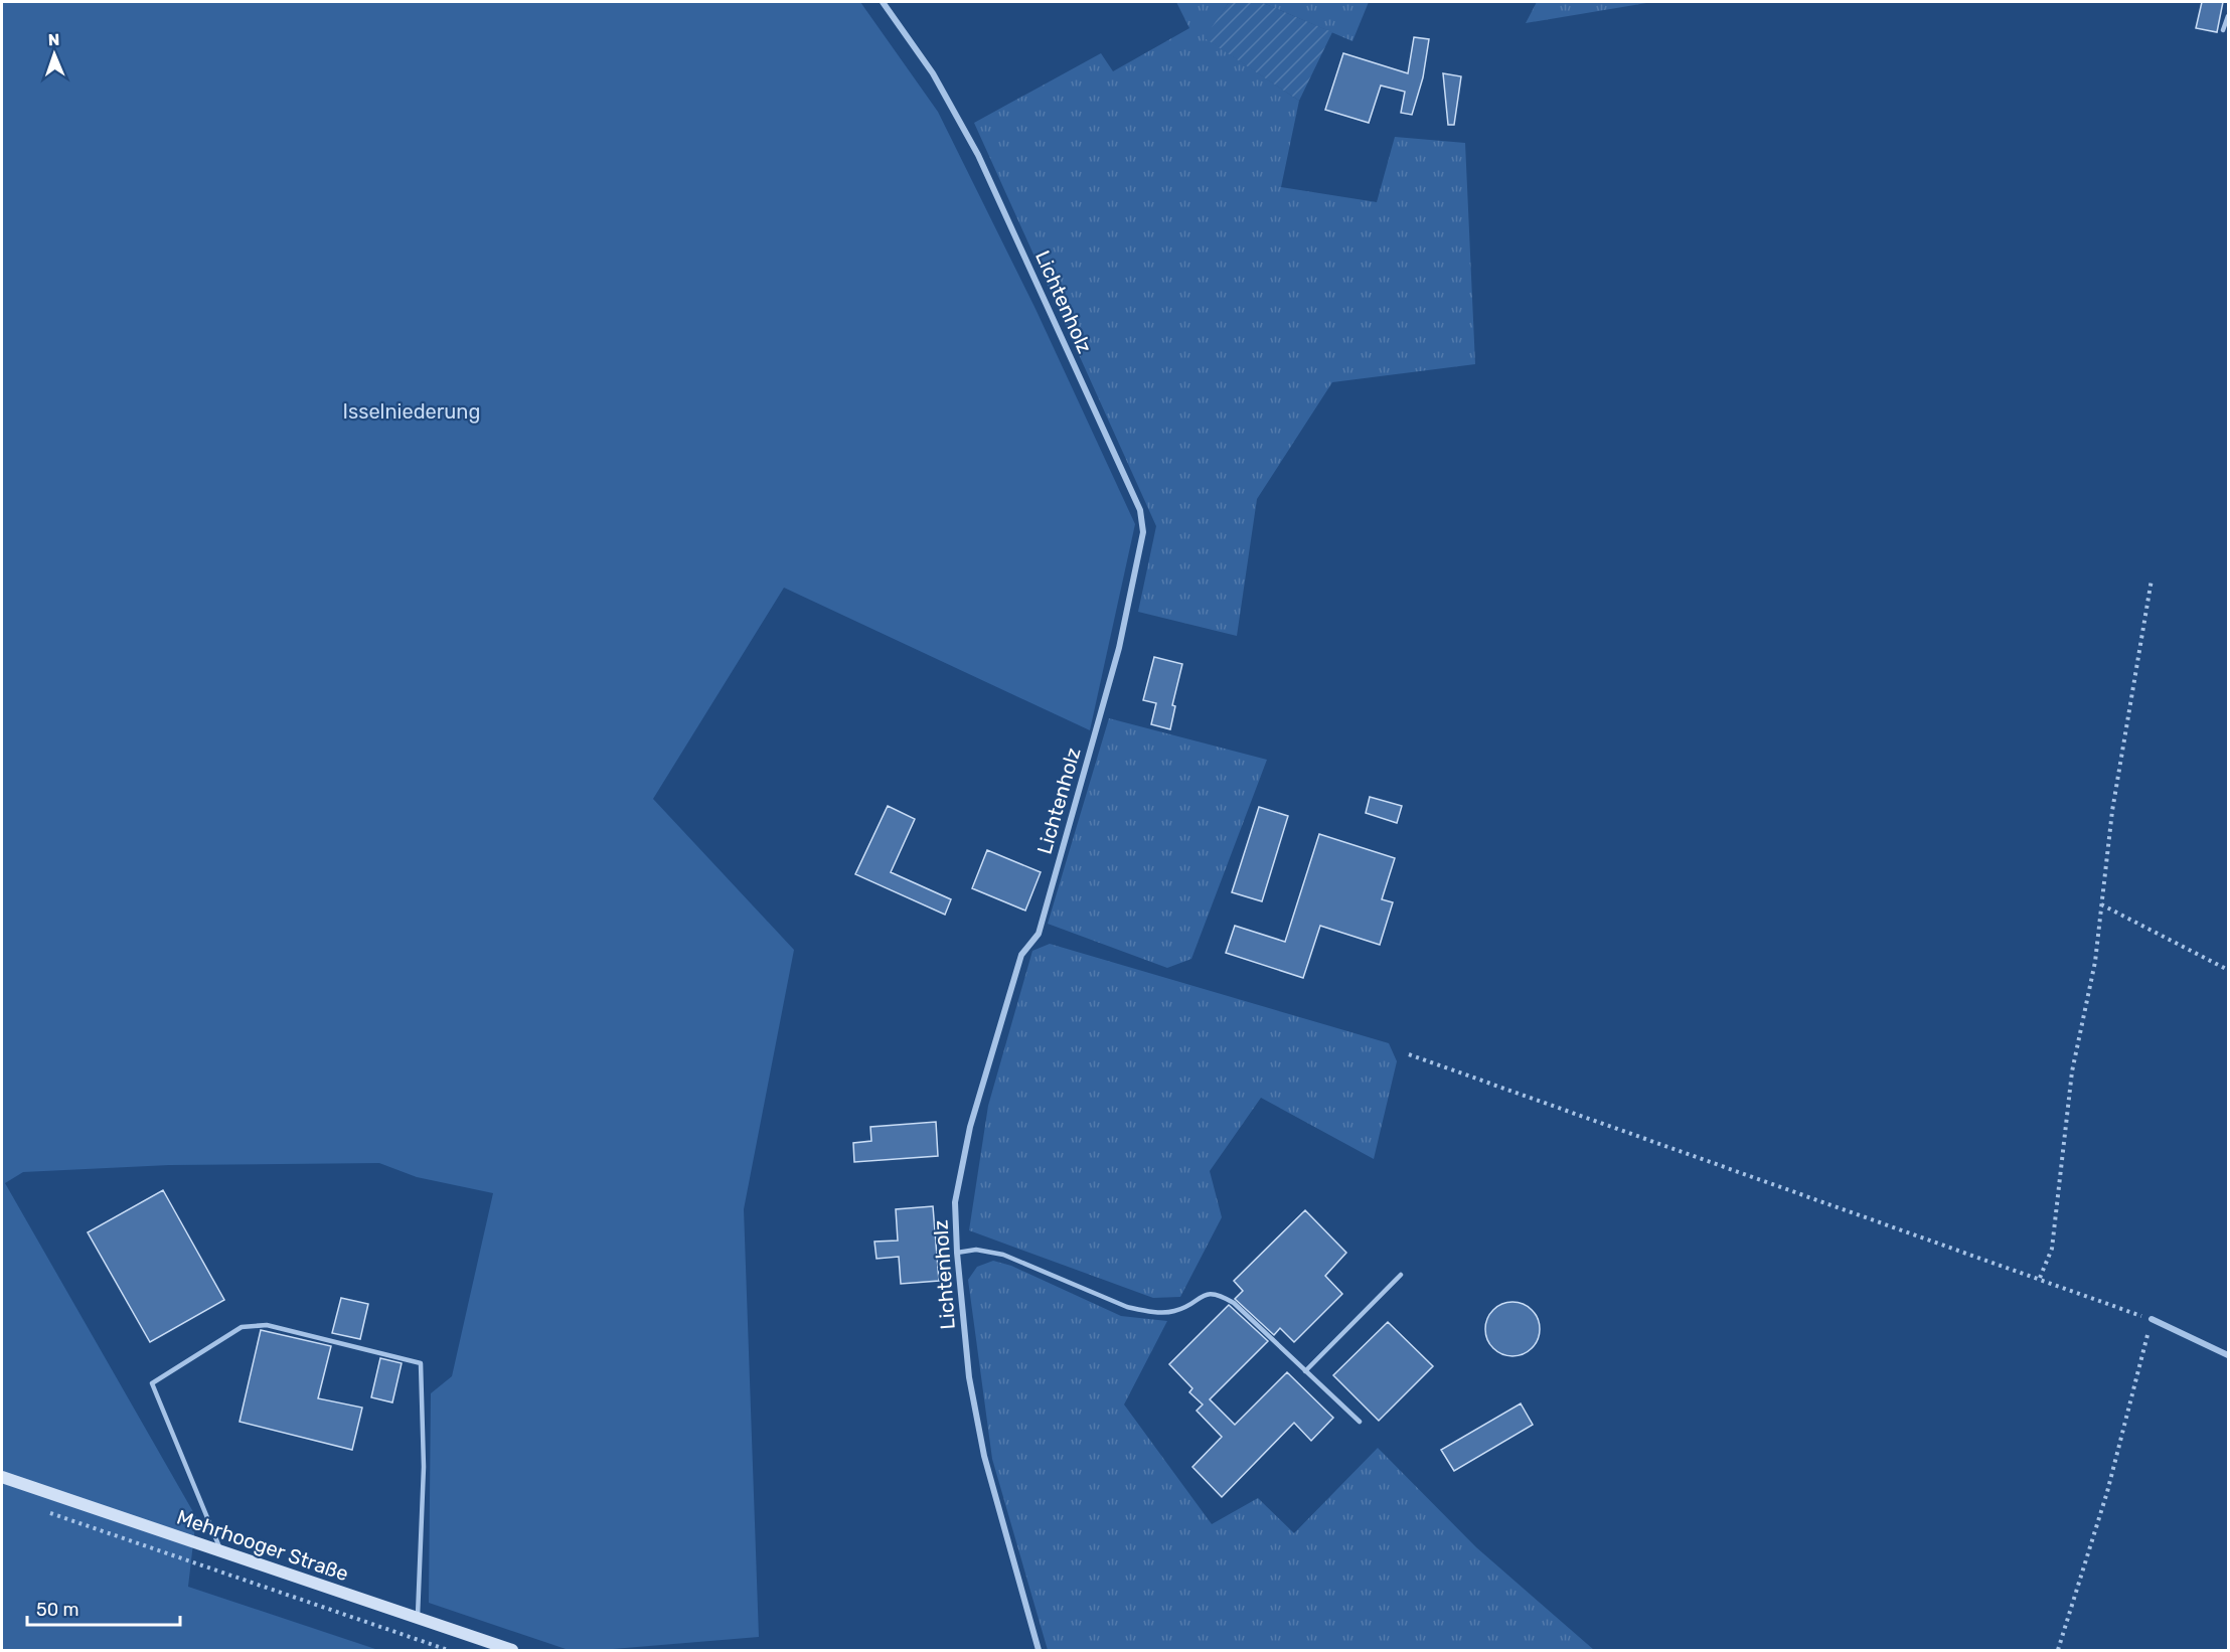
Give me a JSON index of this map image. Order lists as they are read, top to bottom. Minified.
{"streets":{"main road":["Mehrhooger Straße"],"street":["Lichtenholz"]},"parks":["Isselniederung"],"scale_bar":"50 m","north":"top"}
